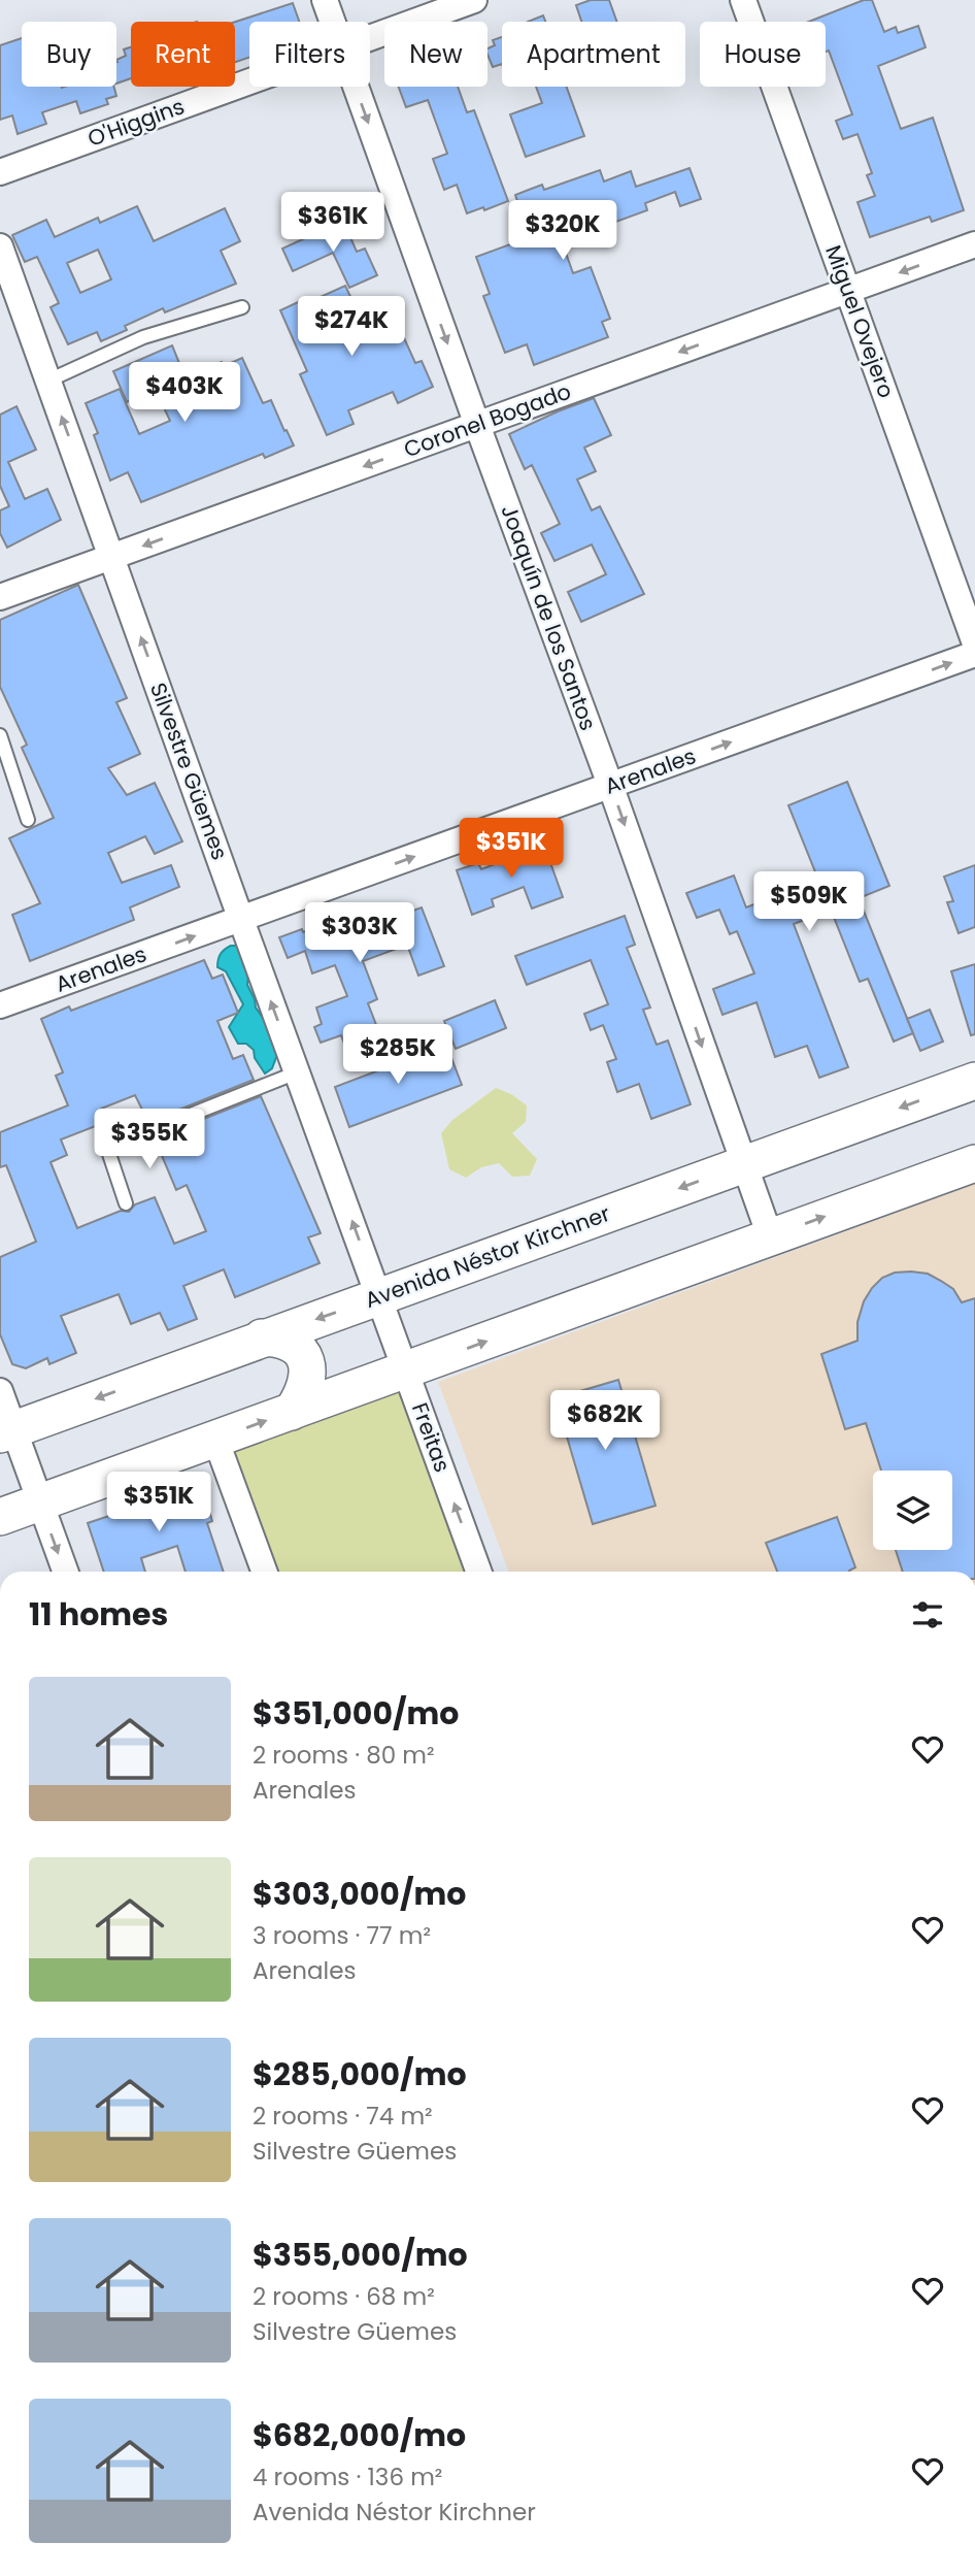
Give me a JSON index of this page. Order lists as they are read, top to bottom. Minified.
{"streets":{"main road":["Avenida Néstor Kirchner"],"street":["O'Higgins","Miguel Ovejero","Coronel Bogado","Joaquín de los Santos","Silvestre Güemes","Arenales","Freitas"]},"crossings":[["Miguel Ovejero","Coronel Bogado"],["Coronel Bogado","Joaquín de los Santos"],["Coronel Bogado","Silvestre Güemes"],["Joaquín de los Santos","Arenales"],["Joaquín de los Santos","Avenida Néstor Kirchner"],["Silvestre Güemes","Arenales"],["Silvestre Güemes","Avenida Néstor Kirchner"],["Silvestre Güemes","Freitas"],["Avenida Néstor Kirchner","Freitas"]],"one_way":["Coronel Bogado","Joaquín de los Santos","Silvestre Güemes","Arenales"],"page":{"chip":["Buy","Rent","Filters","New","Apartment","House"],"price":["$361K","$320K","$274K","$403K","$351K","$509K","$303K","$285K","$355K","$682K","$351K"],"heading":"11 homes","list":[{"name":"$351,000/mo","note":"2 rooms · 80 m² · Arenales"},{"name":"$303,000/mo","note":"3 rooms · 77 m² · Arenales"},{"name":"$285,000/mo","note":"2 rooms · 74 m² · Silvestre Güemes"},{"name":"$355,000/mo","note":"2 rooms · 68 m² · Silvestre Güemes"},{"name":"$682,000/mo","note":"4 rooms · 136 m² · Avenida Néstor Kirchner"}]}}
